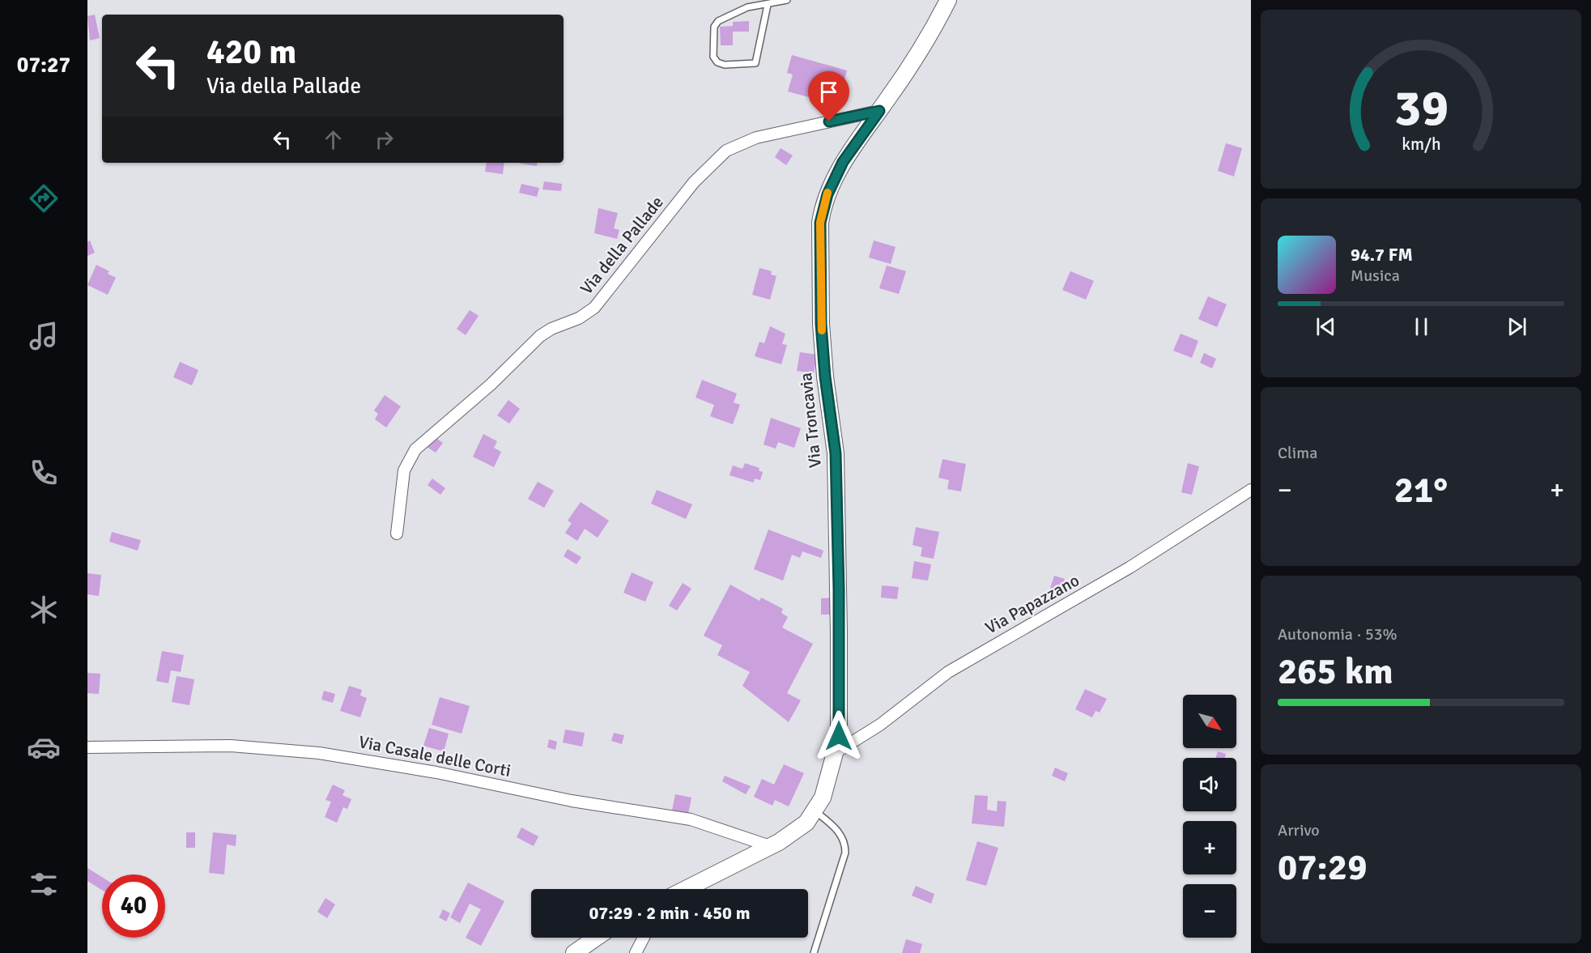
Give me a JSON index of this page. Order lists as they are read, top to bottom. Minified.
{"streets":{"street":["Via della Pallade","Via Troncavia","Via Papazzano","Via Casale delle Corti"]},"crossings":[["Via della Pallade","Via Troncavia"],["Via Troncavia","Via Papazzano"],["Via Troncavia","Via Casale delle Corti"]],"north":"bottom right","page":{"tabs":"07:27","turn":["420 m","Via della Pallade"],"song":["94.7 FM","Musica"],"tile":["Clima",["Autonomia · 53%","265 km"],["Arrivo","07:29"]],"heat":["−","21°","+"],"map_buttons":["+","−"],"limit":"40","trip":"07:29 · 2 min · 450 m","gauge":["39","km/h"]}}
